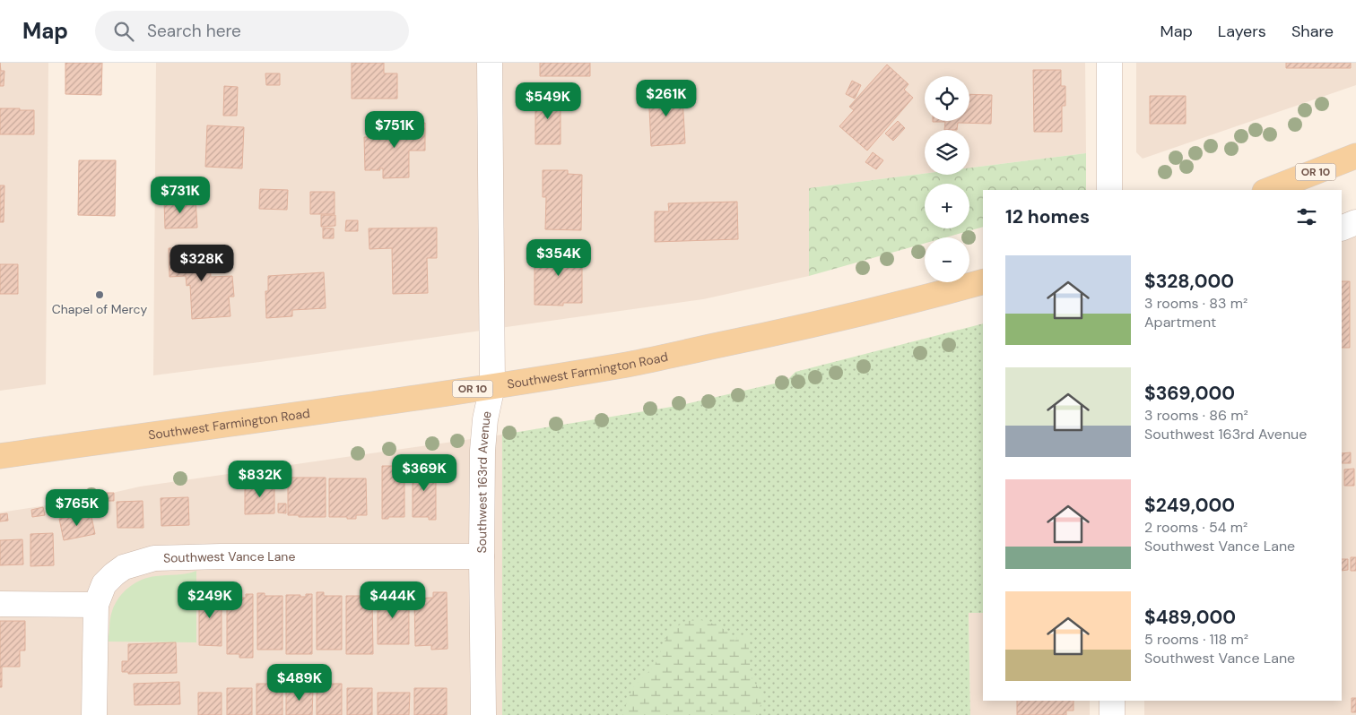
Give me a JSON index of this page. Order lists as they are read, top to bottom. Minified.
{"streets":{"main road":["OR 10","Southwest Farmington Road"],"street":["Southwest 163rd Avenue","Southwest Vance Lane"]},"crossings":[["Southwest Farmington Road","Southwest 163rd Avenue"],["Southwest 163rd Avenue","Southwest Vance Lane"]],"places":["Chapel of Mercy"],"page":{"header":"Map","search":"Search here","nav":["Map","Layers","Share"],"map_buttons":["+","−"],"price":["$261K","$549K","$751K","$731K","$354K","$328K","$369K","$832K","$765K","$249K","$444K","$489K"],"heading":"12 homes","list":[{"name":"$328,000","note":"3 rooms · 83 m² · Apartment"},{"name":"$369,000","note":"3 rooms · 86 m² · Southwest 163rd Avenue"},{"name":"$249,000","note":"2 rooms · 54 m² · Southwest Vance Lane"},{"name":"$489,000","note":"5 rooms · 118 m² · Southwest Vance Lane"}]}}
